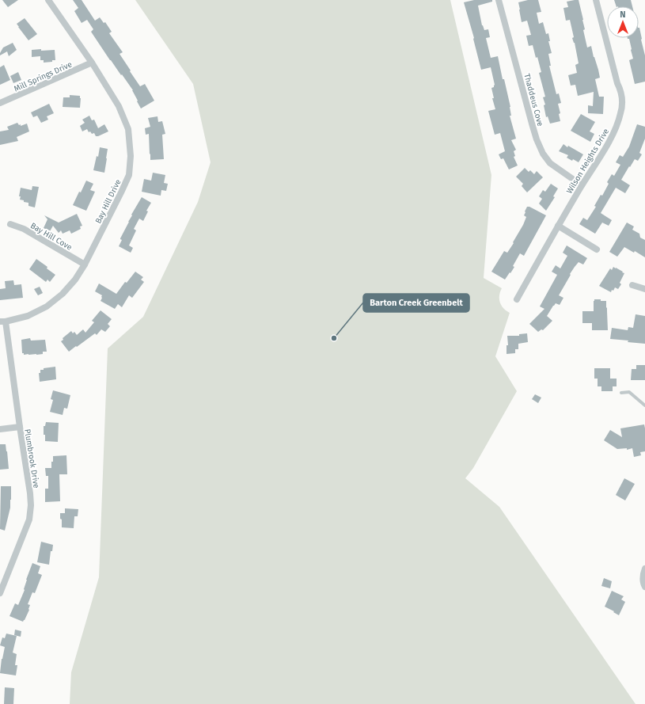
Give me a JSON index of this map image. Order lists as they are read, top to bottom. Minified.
{"streets":{"street":["Mill Springs Drive","Thaddeus Cove","Wilson Heights Drive","Bay Hill Drive","Bay Hill Cove","Plumbrook Drive"]},"crossings":[["Mill Springs Drive","Bay Hill Drive"],["Thaddeus Cove","Wilson Heights Drive"],["Bay Hill Drive","Bay Hill Cove"],["Bay Hill Drive","Plumbrook Drive"]],"places":["Barton Creek Greenbelt"],"north":"top"}
